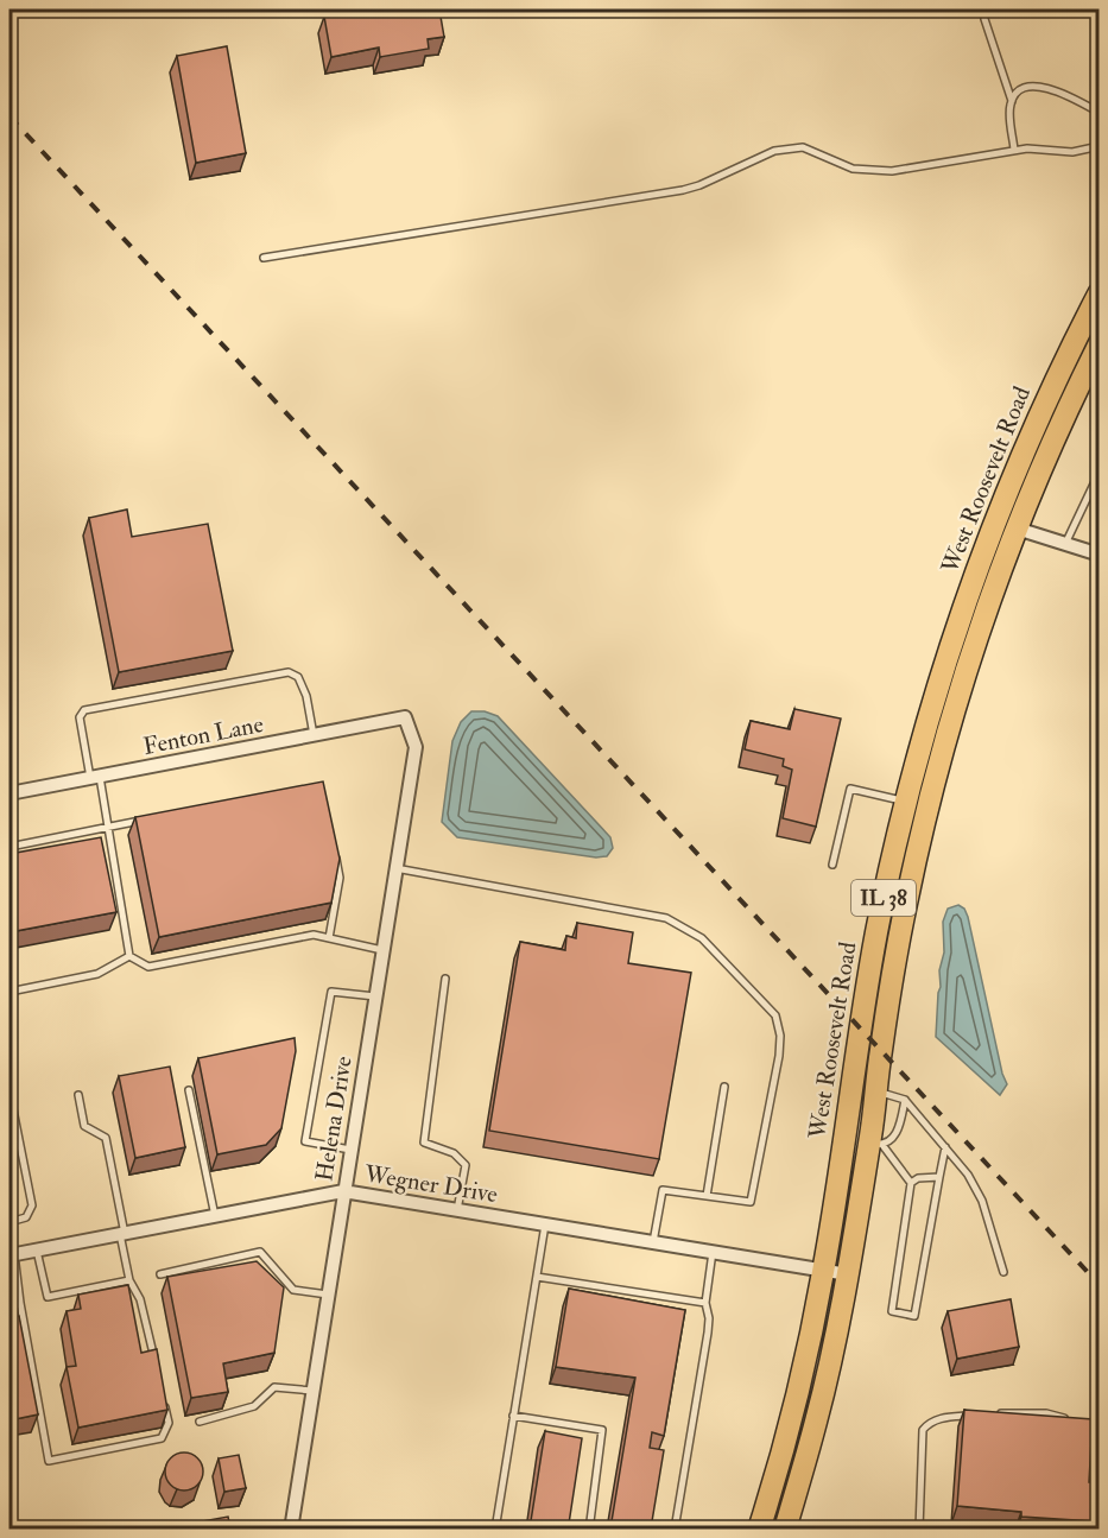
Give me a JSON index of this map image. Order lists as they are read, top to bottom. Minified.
{"streets":{"main road":["West Roosevelt Road","IL 38"],"street":["Fenton Lane","Helena Drive","Wegner Drive"]},"crossings":[["West Roosevelt Road","Wegner Drive"],["Fenton Lane","Helena Drive"],["Helena Drive","Wegner Drive"]]}
